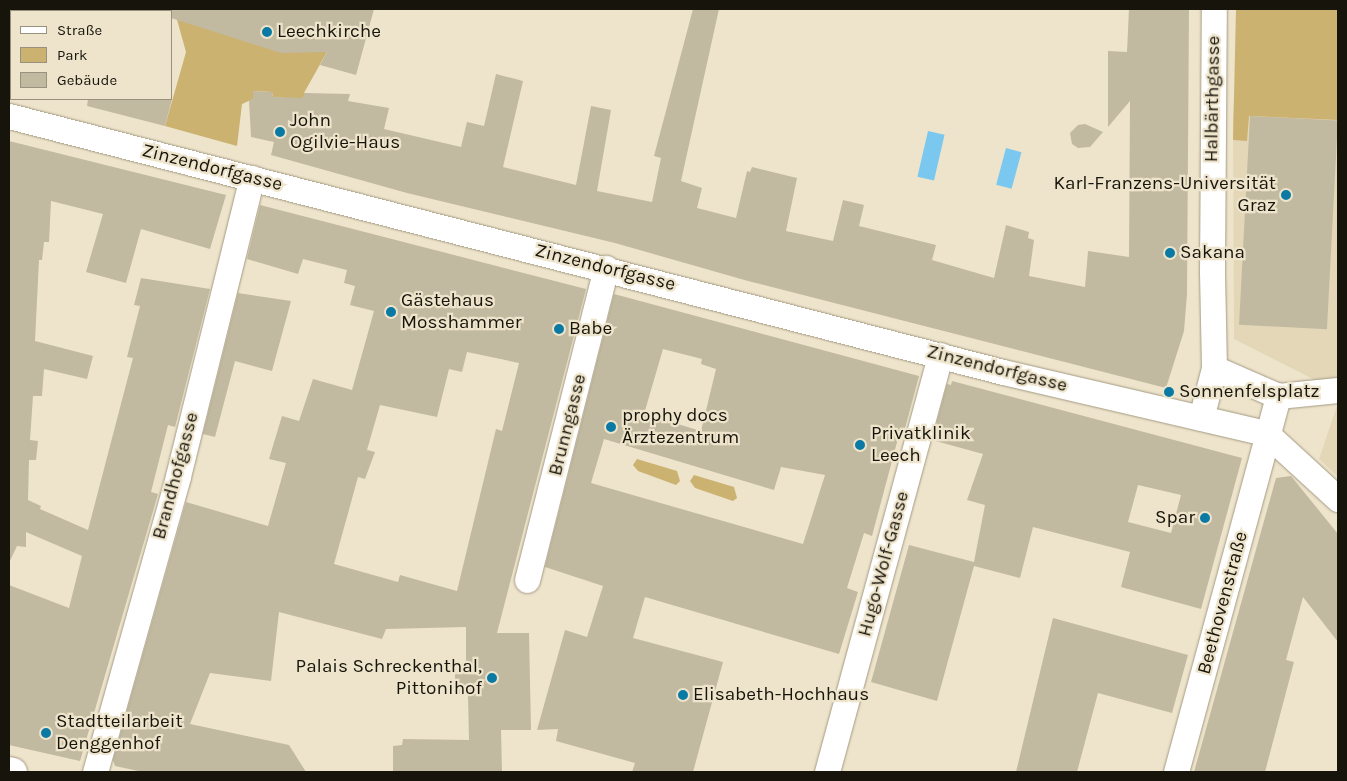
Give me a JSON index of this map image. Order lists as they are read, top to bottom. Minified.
{"streets":{"street":["Halbärthgasse","Zinzendorfgasse","Brunngasse","Brandhofgasse","Hugo-Wolf-Gasse","Beethovenstraße"]},"crossings":[["Zinzendorfgasse","Brunngasse"],["Zinzendorfgasse","Brandhofgasse"],["Zinzendorfgasse","Hugo-Wolf-Gasse"]],"places":["Leechkirche","John Ogilvie-Haus","Karl-Franzens-Universität Graz","Sakana","Gästehaus Mosshammer","Babe","Sonnenfelsplatz","prophy docs Ärztezentrum","Privatklinik Leech","Spar","Palais Schreckenthal, Pittonihof","Elisabeth-Hochhaus","Stadtteilarbeit Denggenhof"],"legend":["Straße","Park","Gebäude"]}
